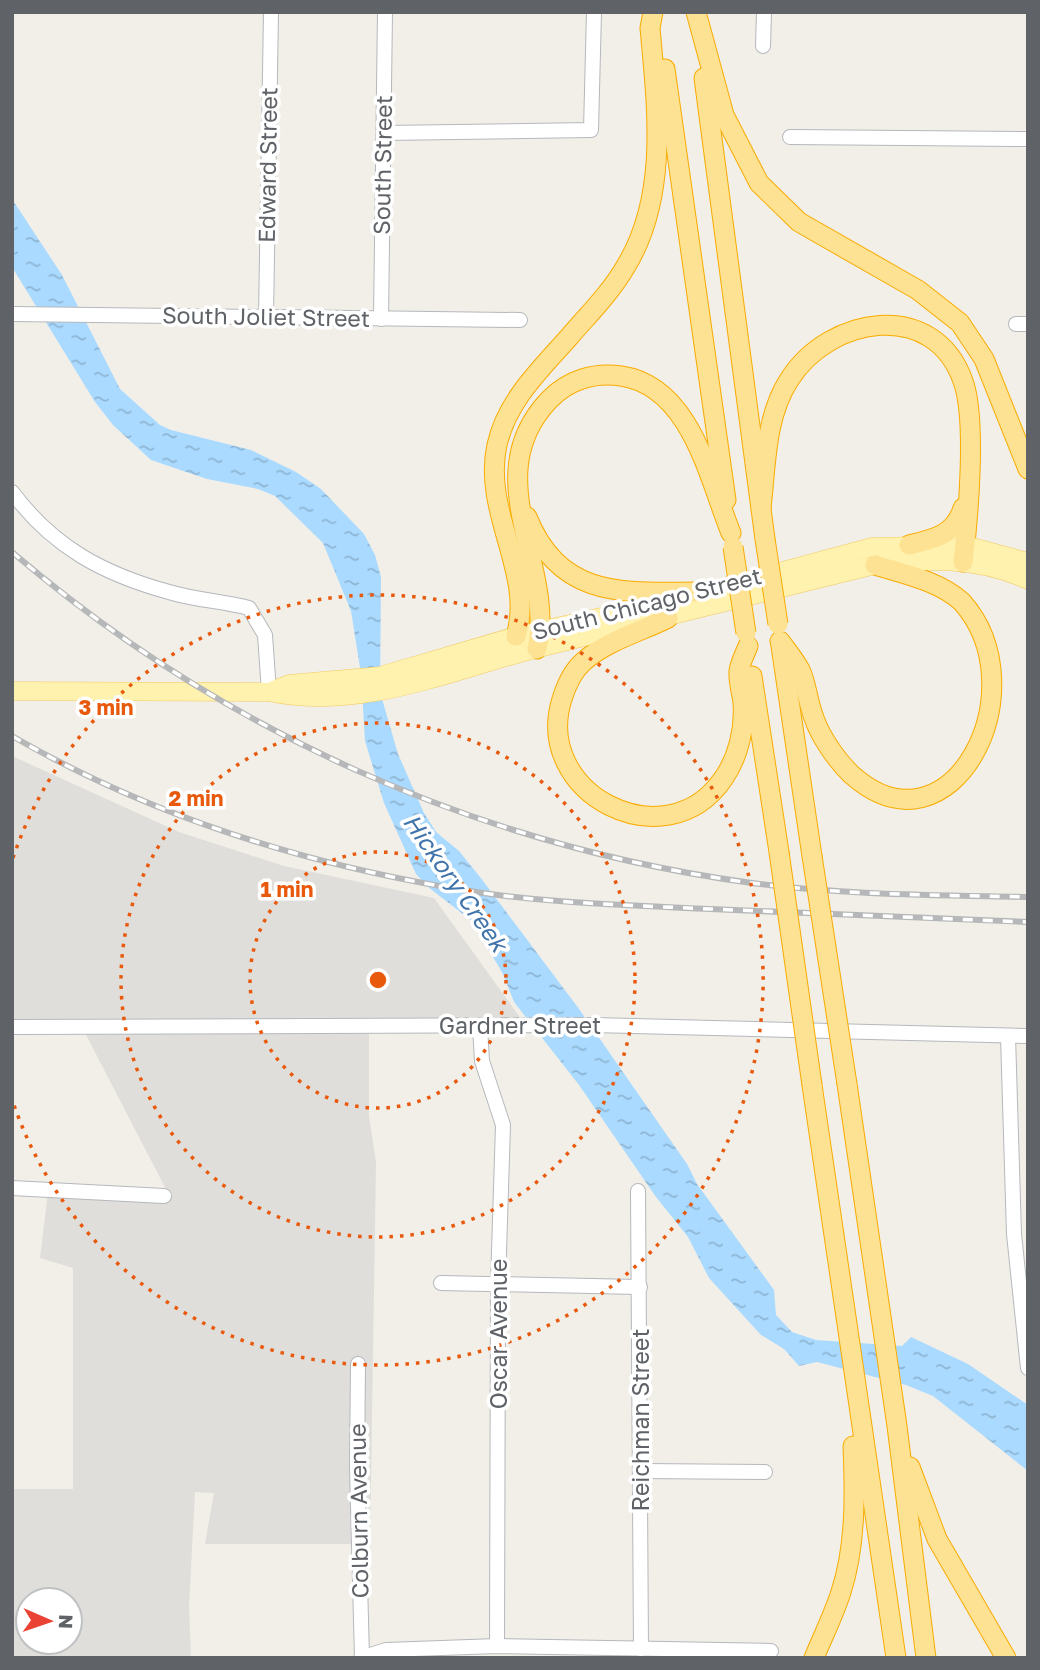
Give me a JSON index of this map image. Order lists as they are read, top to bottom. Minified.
{"streets":{"main road":["South Chicago Street"],"street":["Edward Street","South Street","South Joliet Street","Gardner Street","Oscar Avenue","Reichman Street","Colburn Avenue"]},"crossings":[["Edward Street","South Joliet Street"],["South Street","South Joliet Street"],["Gardner Street","Oscar Avenue"]],"water":["Hickory Creek"],"north":"right","rings":["3 min","2 min","1 min"]}
